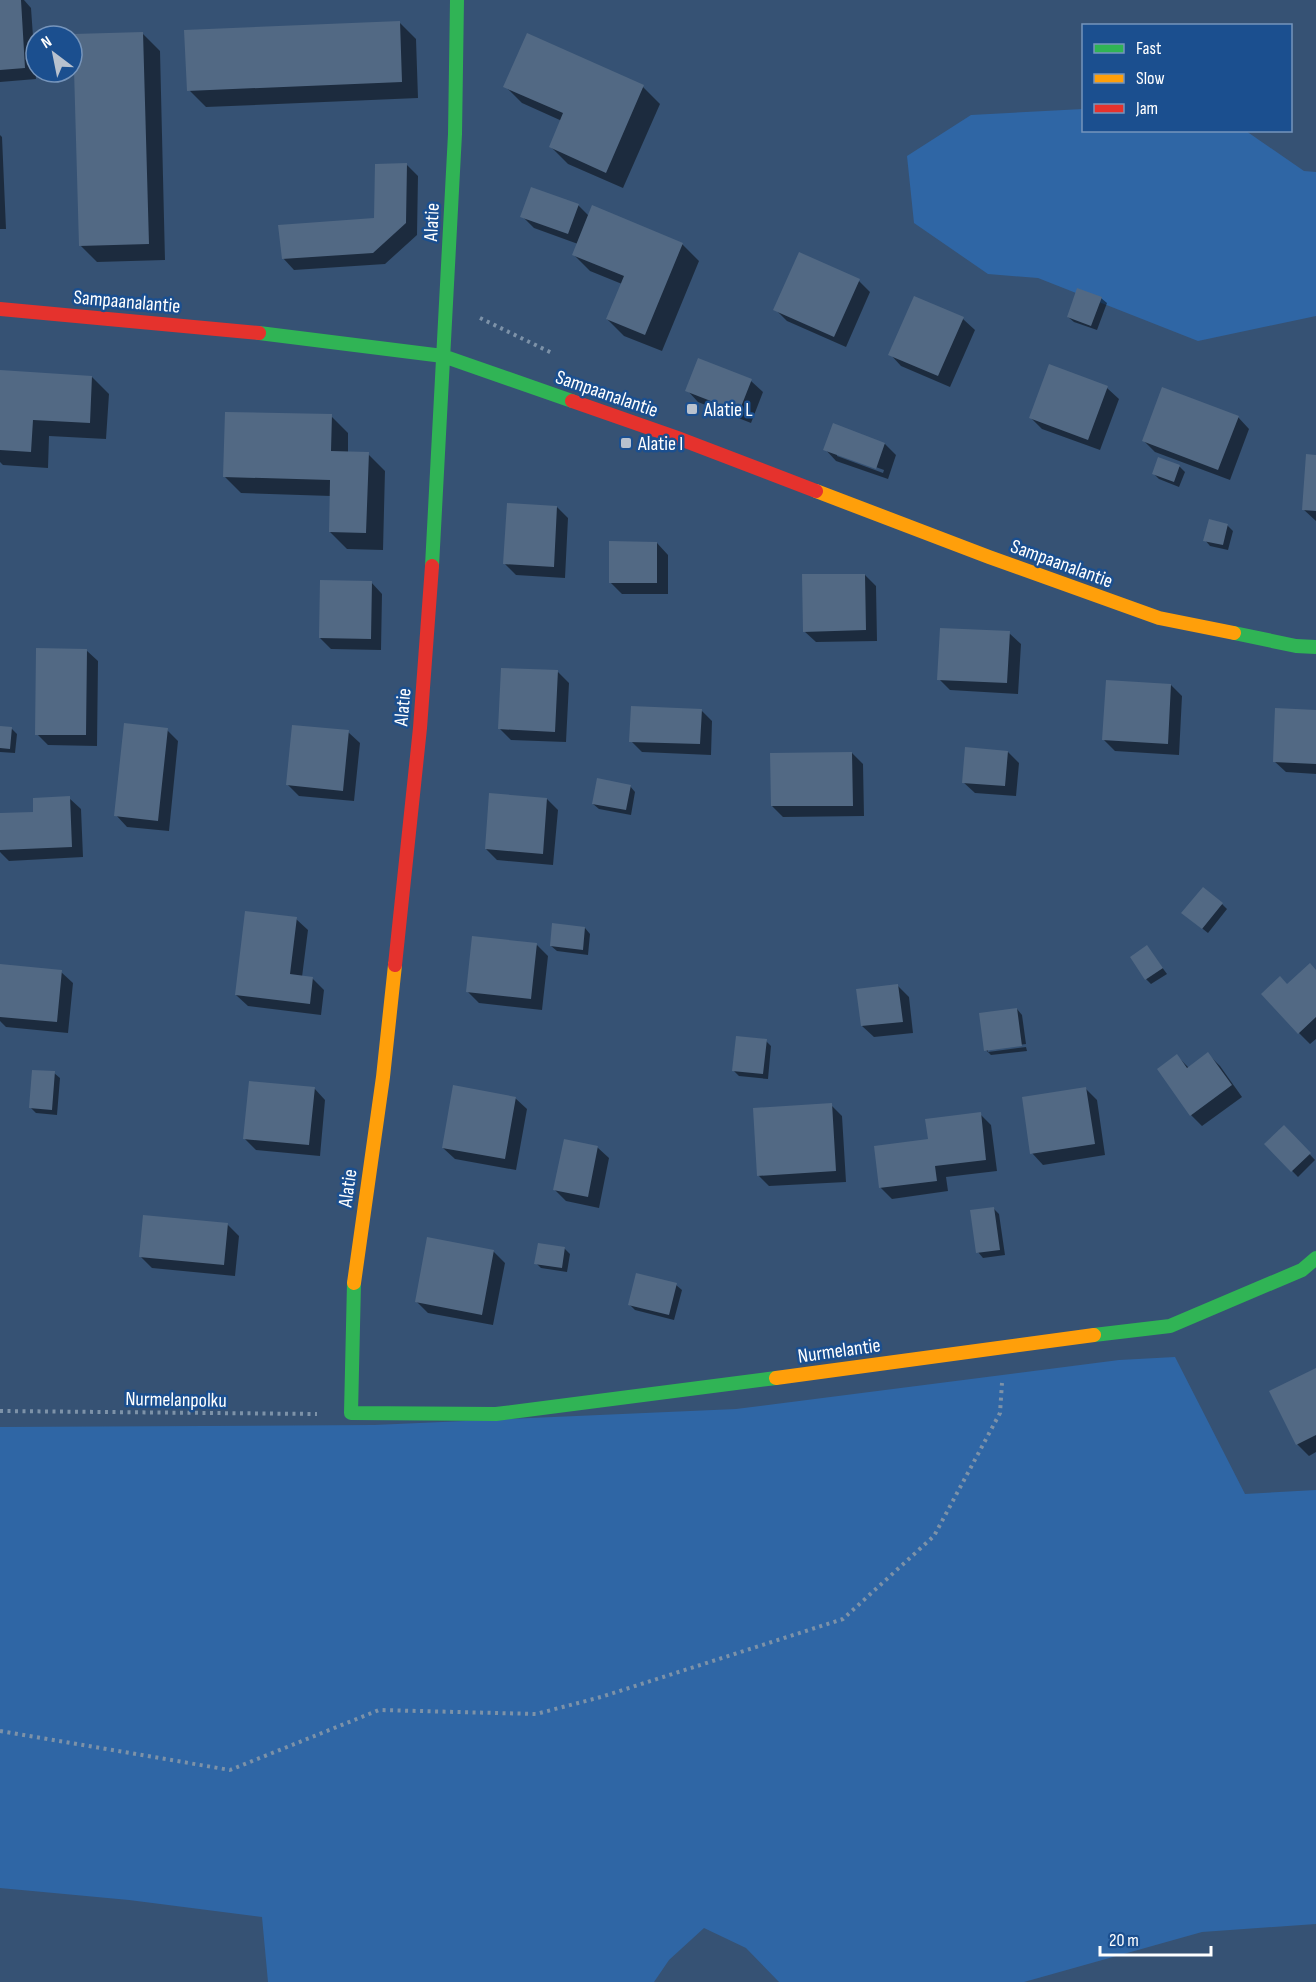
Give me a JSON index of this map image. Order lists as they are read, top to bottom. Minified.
{"streets":{"street":["Alatie","Sampaanalantie","Nurmelantie"],"path":["Nurmelanpolku"]},"crossings":[["Alatie","Sampaanalantie"],["Alatie","Nurmelantie"],["Alatie","Nurmelanpolku"],["Nurmelantie","Nurmelanpolku"]],"places":{"transit":["Alatie L","Alatie I"]},"legend":["Fast","Slow","Jam"],"scale_bar":"20 m","north":"top left"}
